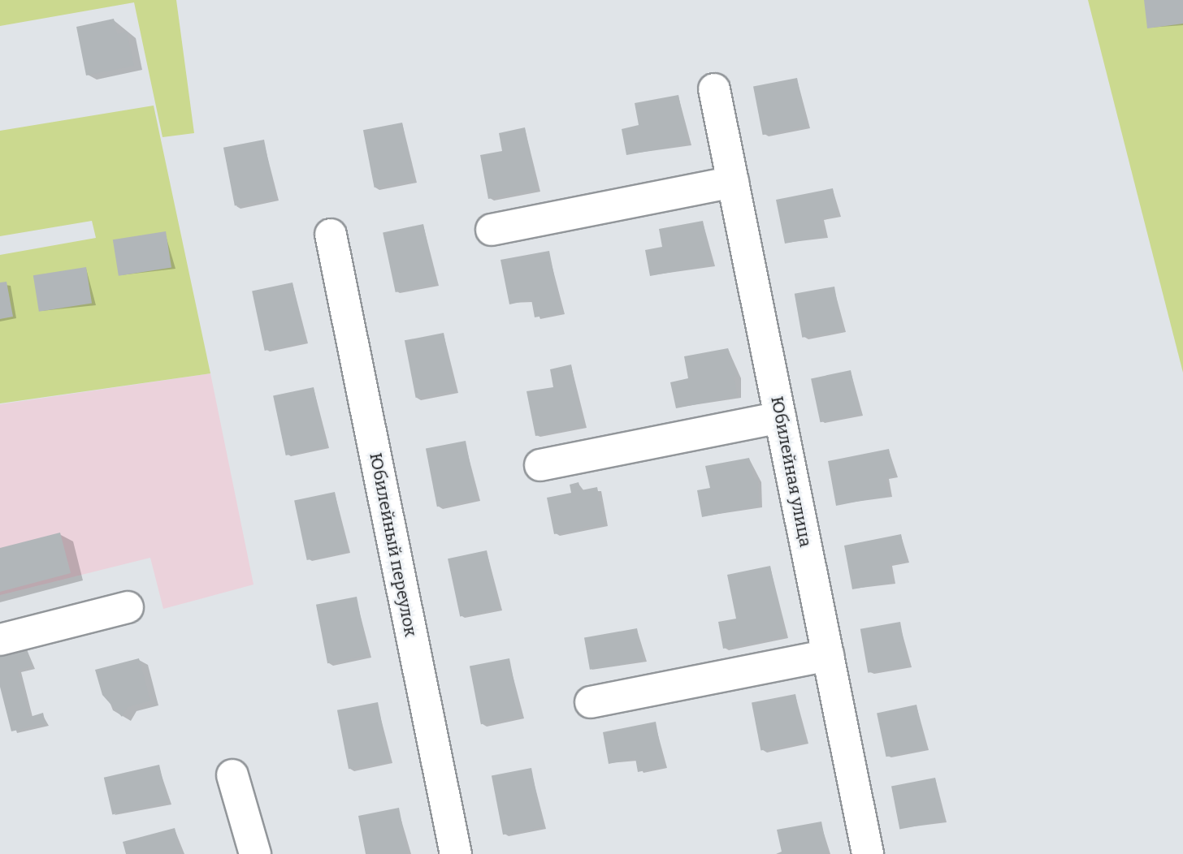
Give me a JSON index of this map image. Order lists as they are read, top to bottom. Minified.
{"streets":{"street":["Юбилейная улица","Юбилейный переулок"]}}
